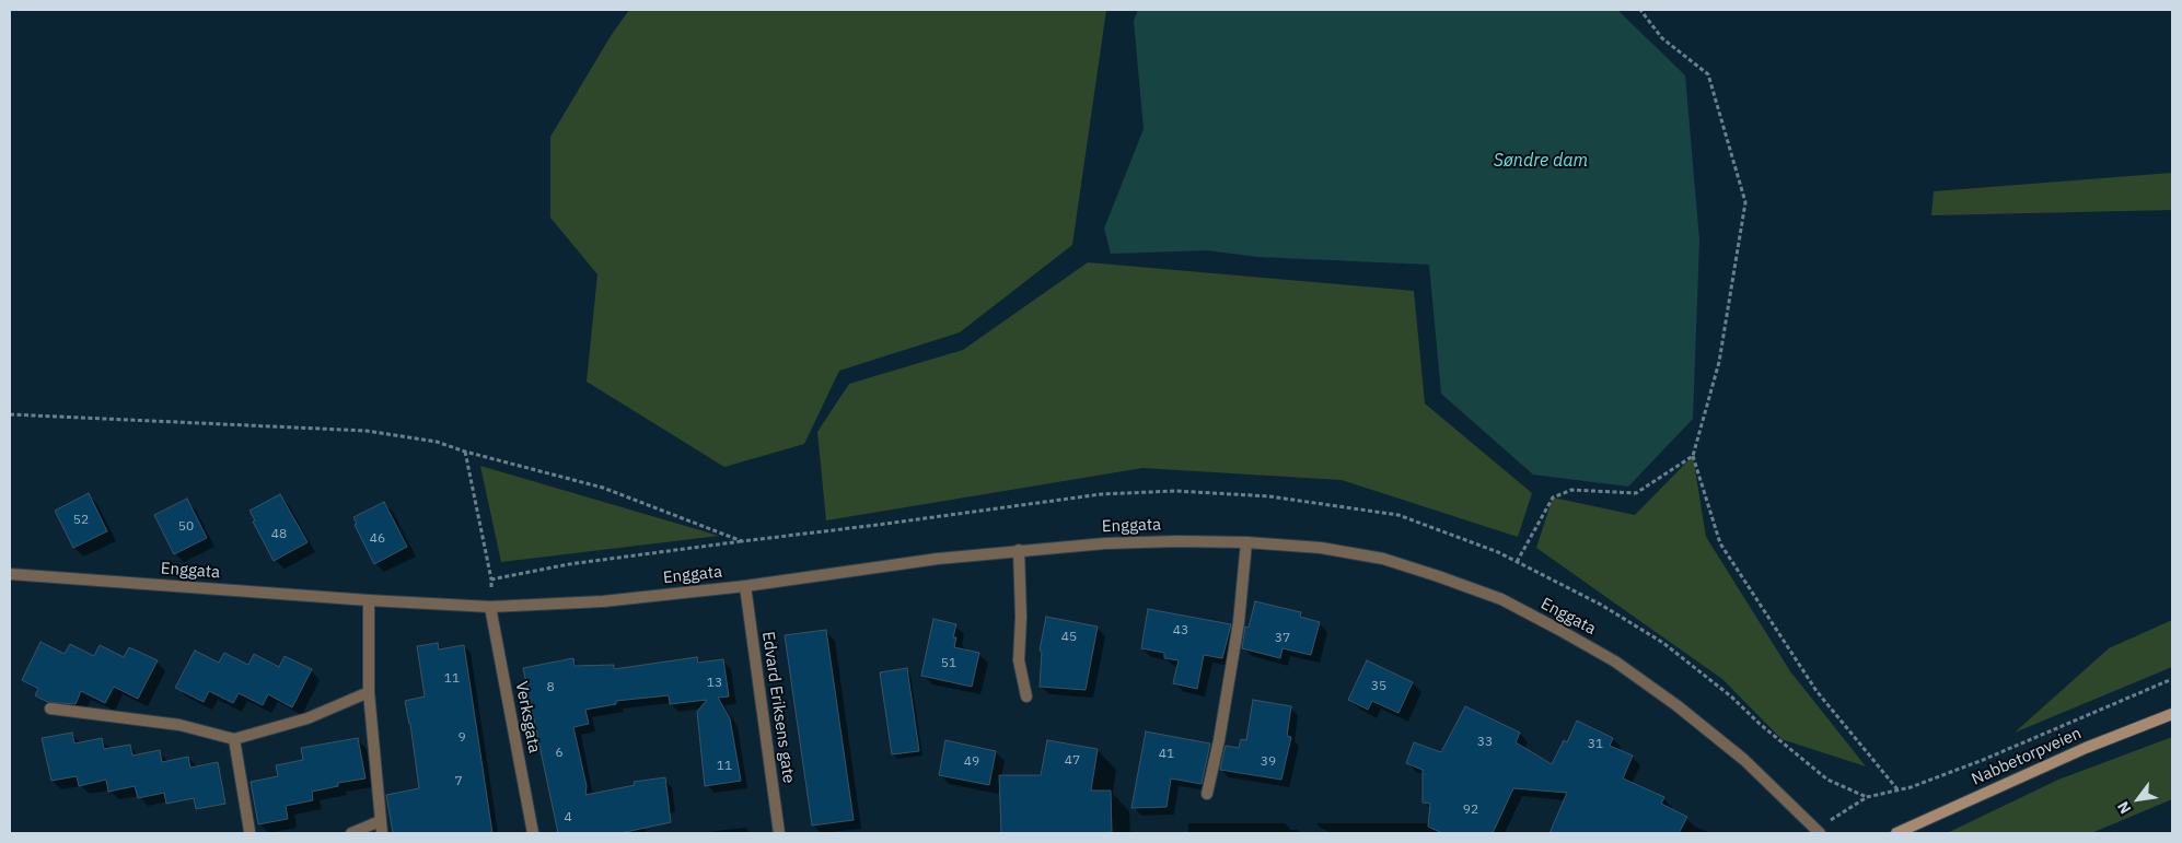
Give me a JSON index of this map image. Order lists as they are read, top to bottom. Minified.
{"streets":{"main road":["Nabbetorpveien"],"street":["Enggata","Edvard Eriksens gate","Verksgata"]},"crossings":[["Enggata","Edvard Eriksens gate"],["Enggata","Verksgata"]],"water":["Søndre dam"],"house_numbers":["52","50","48","46","43","45","37","51","11","13","35","8","9","33","31","6","41","47","49","39","11","7","92","4"],"north":"bottom left"}
